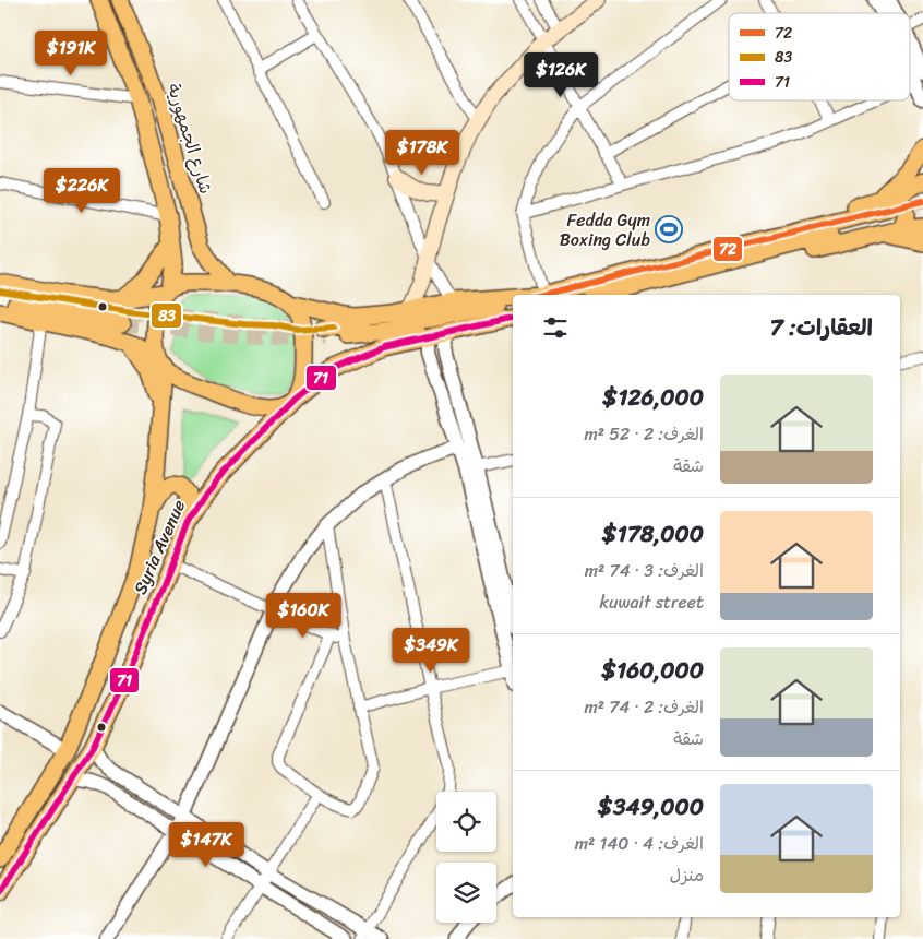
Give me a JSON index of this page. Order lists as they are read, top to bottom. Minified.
{"streets":{"main road":["شارع الجمهورية","Syria Avenue"]},"crossings":[["شارع الجمهورية","Syria Avenue"]],"places":{"sports":["Fedda Gym Boxing Club"]},"lines":["transit line 72","transit line 83","transit line 71"],"legend":["72","83","71"],"page":{"price":["$191K","$126K","$178K","$226K","$160K","$349K","$147K"],"heading":"العقارات: 7","list":[{"name":"$126,000","note":"الغرف: 2 · 52 m² · شقة"},{"name":"$178,000","note":"الغرف: 3 · 74 m² · kuwait street"},{"name":"$160,000","note":"الغرف: 2 · 74 m² · شقة"},{"name":"$349,000","note":"الغرف: 4 · 140 m² · منزل"}]}}
